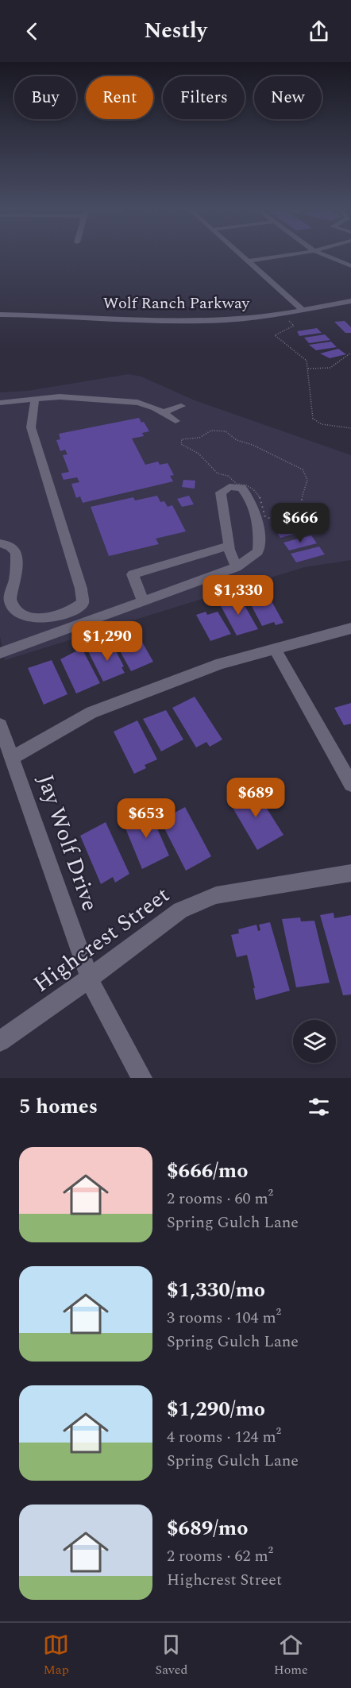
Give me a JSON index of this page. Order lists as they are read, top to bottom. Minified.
{"streets":{"street":["Wolf Ranch Parkway","Jay Wolf Drive","Highcrest Street"]},"crossings":[["Jay Wolf Drive","Highcrest Street"]],"page":{"header":"Nestly","chip":["Buy","Rent","Filters","New"],"price":["$666","$1,330","$1,290","$689","$653"],"heading":"5 homes","list":[{"name":"$666/mo","note":"2 rooms · 60 m² · Spring Gulch Lane"},{"name":"$1,330/mo","note":"3 rooms · 104 m² · Spring Gulch Lane"},{"name":"$1,290/mo","note":"4 rooms · 124 m² · Spring Gulch Lane"},{"name":"$689/mo","note":"2 rooms · 62 m² · Highcrest Street"}],"tabs":["Map","Saved","Home"]}}
